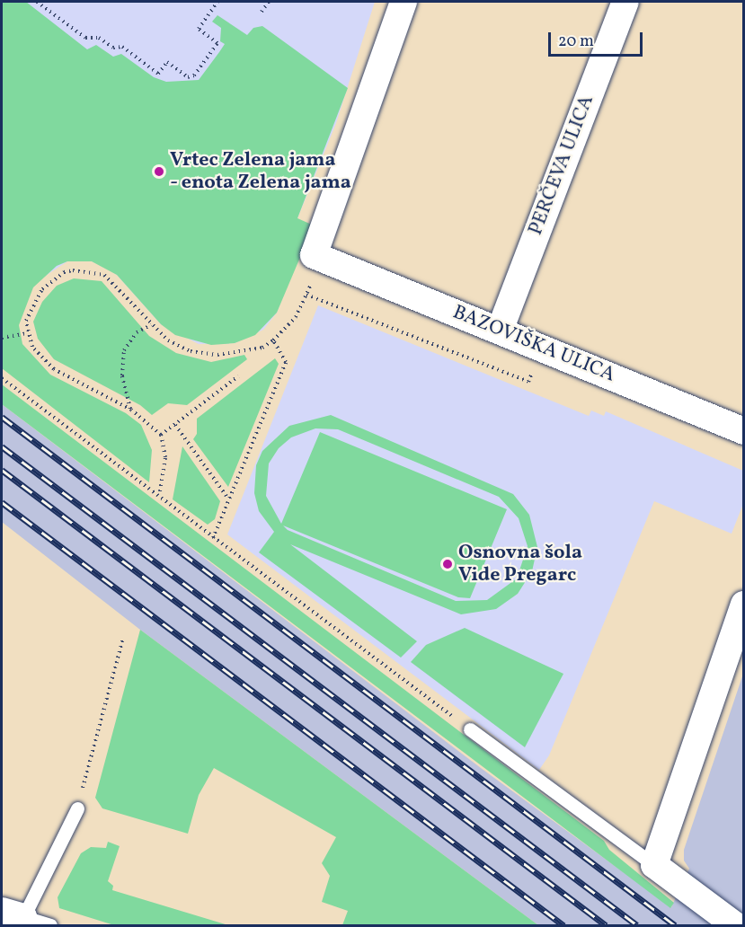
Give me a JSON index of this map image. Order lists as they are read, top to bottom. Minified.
{"streets":{"street":["PERČEVA ULICA","BAZOVIŠKA ULICA"]},"crossings":[["PERČEVA ULICA","BAZOVIŠKA ULICA"]],"places":["Vrtec Zelena jama - enota Zelena jama","Osnovna šola Vide Pregarc"],"scale_bar":"20 m"}
